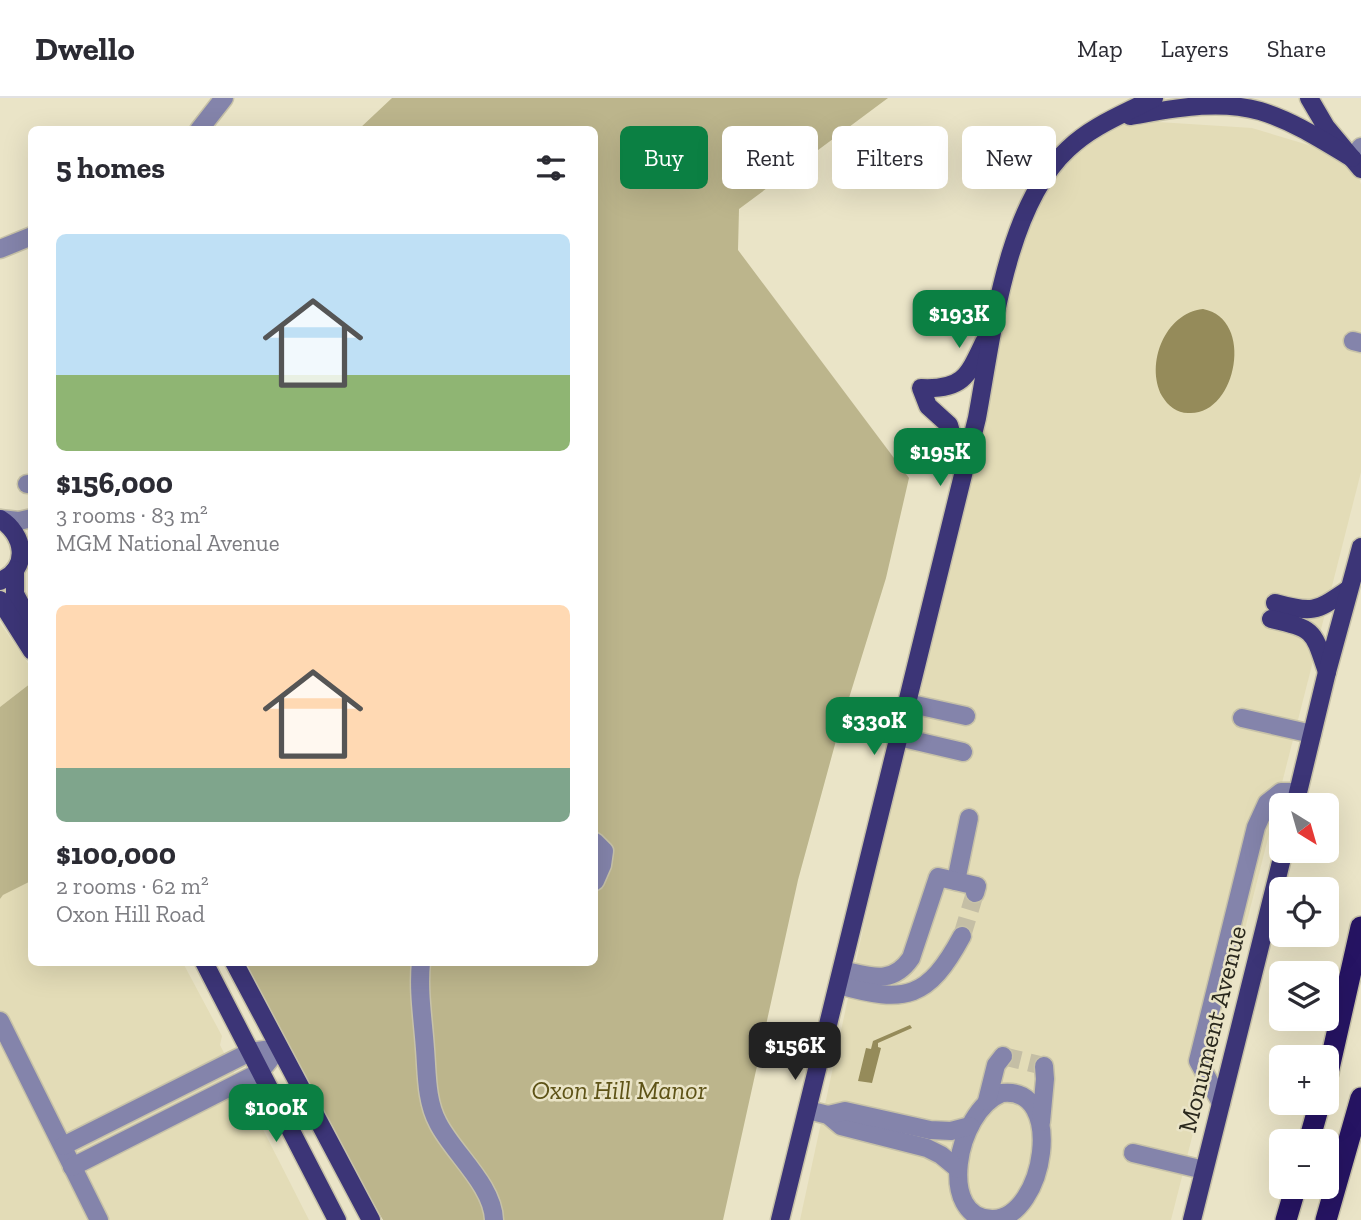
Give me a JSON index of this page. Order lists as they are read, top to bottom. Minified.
{"streets":{"main road":["Monument Avenue"]},"parks":["Oxon Hill Manor"],"north":"bottom right","page":{"header":"Dwello","nav":["Map","Layers","Share"],"chip":["Buy","Rent","Filters","New"],"heading":"5 homes","list":[{"name":"$156,000","note":"3 rooms · 83 m² · MGM National Avenue"},{"name":"$100,000","note":"2 rooms · 62 m² · Oxon Hill Road"}],"price":["$193K","$195K","$330K","$156K","$100K"],"map_buttons":["+","−"]}}
